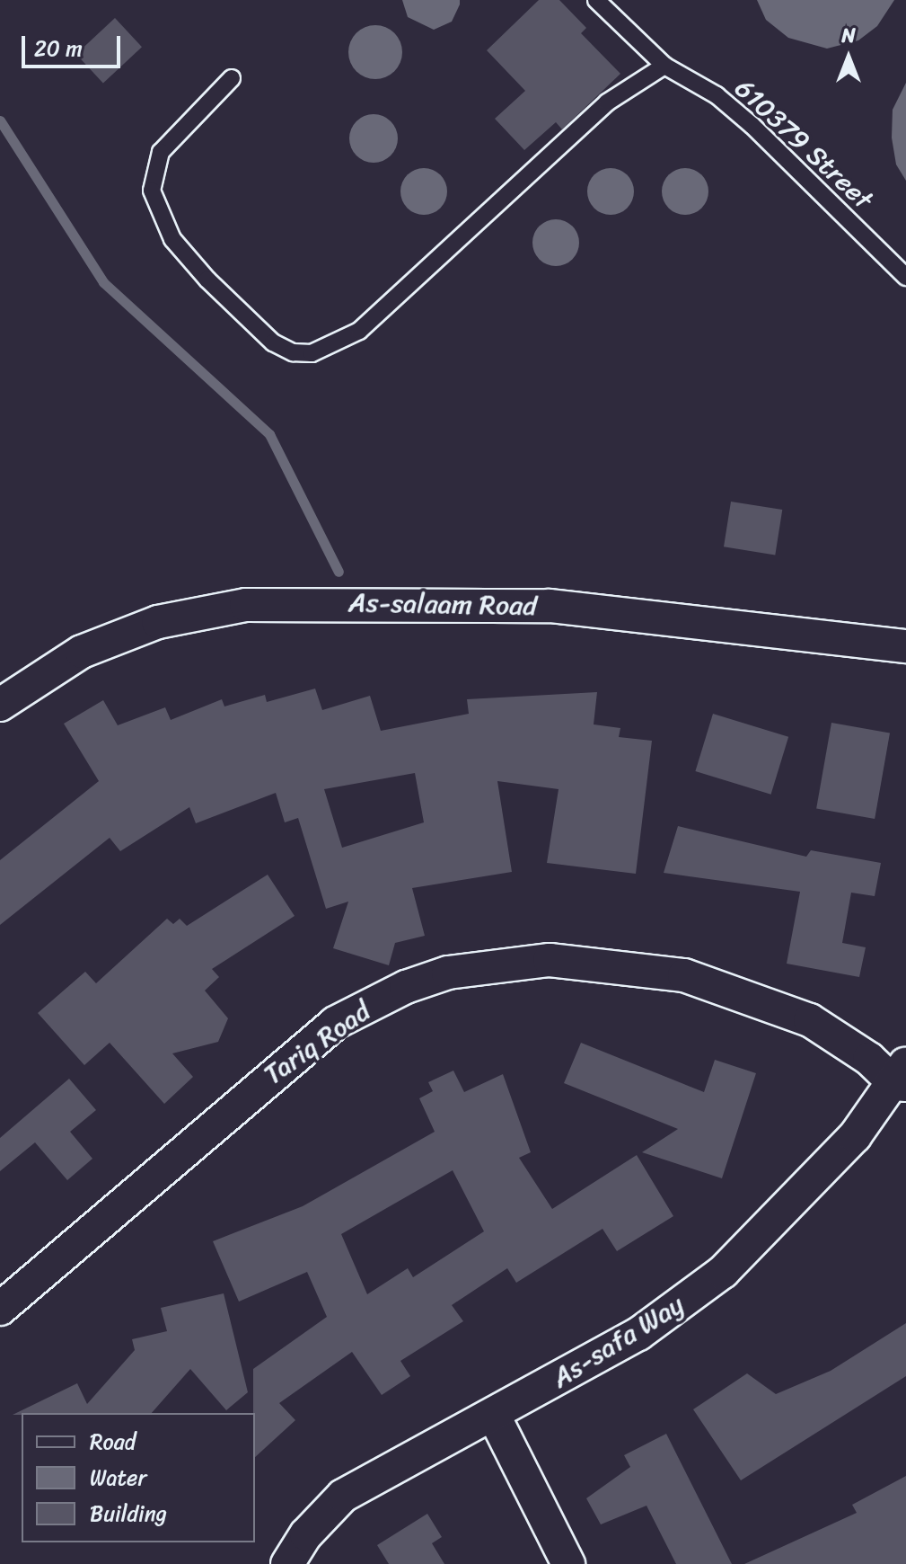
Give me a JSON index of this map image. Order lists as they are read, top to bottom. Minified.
{"streets":{"street":["As-salaam Road","Tariq Road","As-safa Way"],"lane":["610379 Street"]},"crossings":[["Tariq Road","As-safa Way"]],"legend":["Road","Water","Building"],"scale_bar":"20 m","north":"top"}
